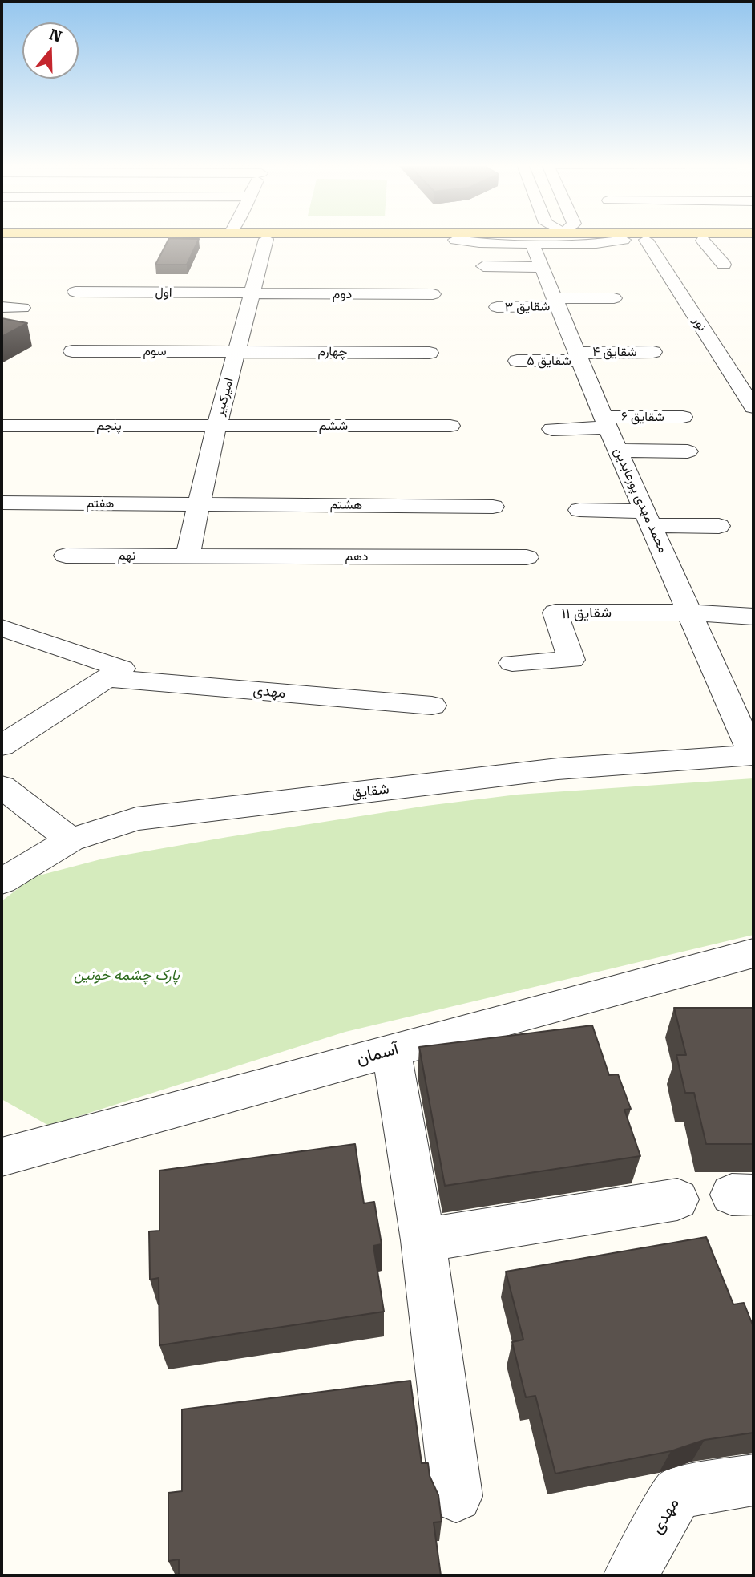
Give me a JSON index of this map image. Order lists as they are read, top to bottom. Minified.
{"streets":{"street":["اول","دوم","شقایق ۳","نور","سوم","چهارم","شقایق ۴","شقایق ۵","امیرکبیر","شقایق ۶","پنجم","ششم","محمد مهدی پورعابدین","هفتم","هشتم","نهم","دهم","شقایق ۱۱","مهدی","شقایق","آسمان"]},"crossings":[["اول","دوم"],["اول","امیرکبیر"],["دوم","امیرکبیر"],["شقایق ۳","محمد مهدی پورعابدین"],["سوم","چهارم"],["سوم","امیرکبیر"],["چهارم","امیرکبیر"],["شقایق ۴","شقایق ۵"],["شقایق ۴","محمد مهدی پورعابدین"],["شقایق ۵","محمد مهدی پورعابدین"],["امیرکبیر","پنجم"],["امیرکبیر","ششم"],["امیرکبیر","هفتم"],["امیرکبیر","هشتم"],["امیرکبیر","نهم"],["امیرکبیر","دهم"],["شقایق ۶","محمد مهدی پورعابدین"],["پنجم","ششم"],["محمد مهدی پورعابدین","شقایق ۱۱"],["محمد مهدی پورعابدین","شقایق"],["هفتم","هشتم"],["نهم","دهم"]],"parks":["پارک چشمه خونین"],"north":"top"}
